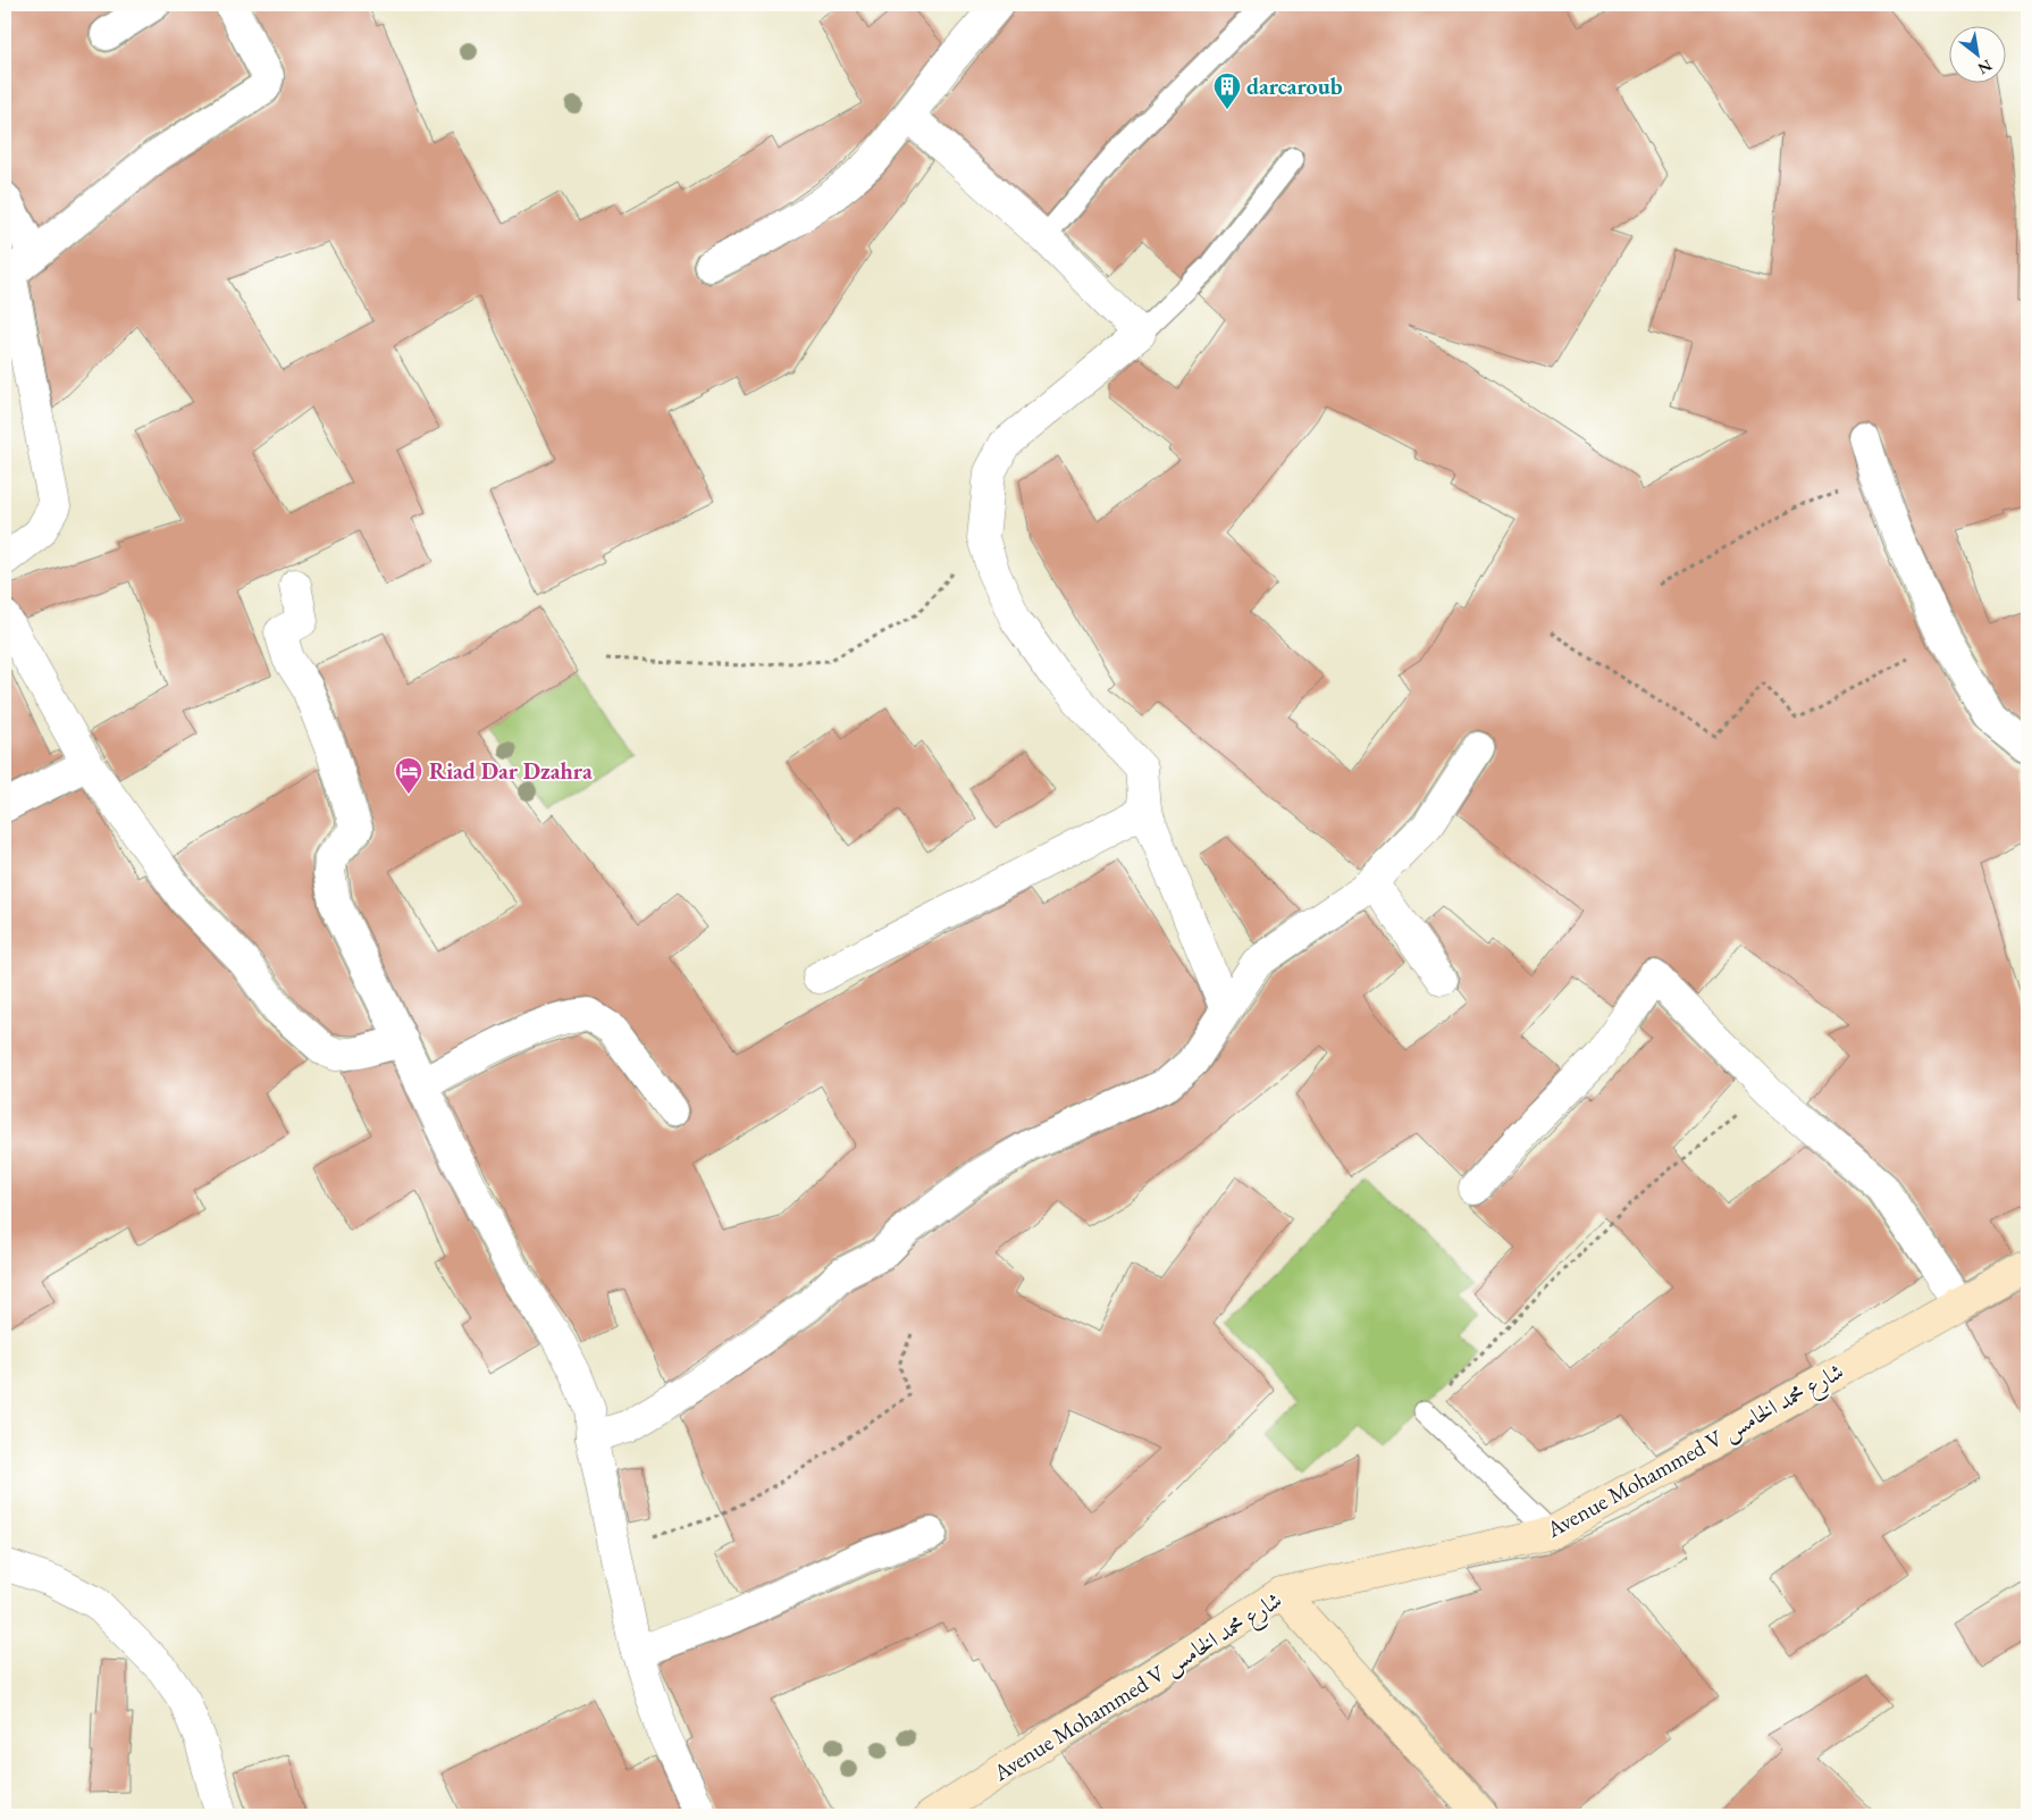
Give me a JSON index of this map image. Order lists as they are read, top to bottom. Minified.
{"streets":{"street":["Avenue Mohammed V شارع محمد الخامس"]},"places":{"building":["darcaroub"],"hotel":["Riad Dar Dzahra"]},"north":"bottom right"}
